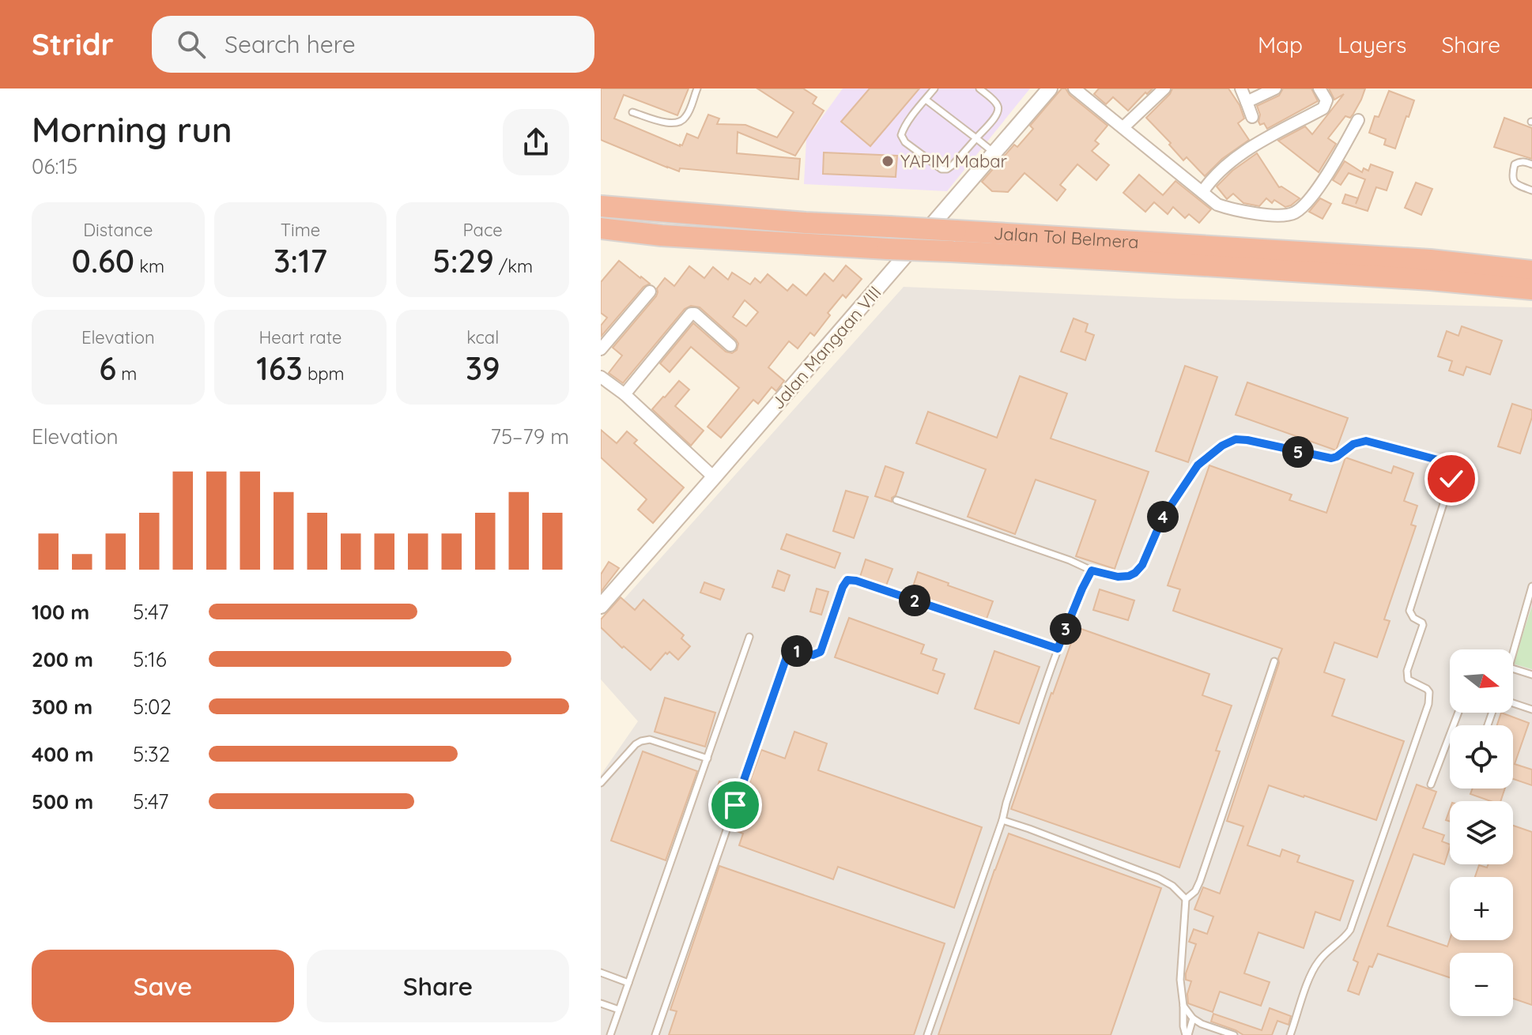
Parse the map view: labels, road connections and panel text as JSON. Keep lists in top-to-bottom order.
{
  "streets": {
    "highway": ["Jalan Tol Belmera"],
    "street": ["Jalan Mangaan VIII"]
  },
  "places": ["YAPIM Mabar"],
  "north": "right",
  "page": {
    "header": "Stridr",
    "search": "Search here",
    "nav": ["Map", "Layers", "Share"],
    "heading": ["Morning run", "06:15"],
    "stats": [
      ["Distance", "0.60 km"],
      ["Time", "3:17"],
      ["Pace", "5:29 /km"],
      ["Elevation", "6 m"],
      ["Heart rate", "163 bpm"],
      ["kcal", "39"]
    ],
    "chart": ["Elevation", "75–79 m"],
    "pins": [
      "5",
      "4",
      "2",
      "3",
      "1"
    ],
    "list": [
      {
        "name": "100 m",
        "note": "5:47"
      },
      {
        "name": "200 m",
        "note": "5:16"
      },
      {
        "name": "300 m",
        "note": "5:02"
      },
      {
        "name": "400 m",
        "note": "5:32"
      },
      {
        "name": "500 m",
        "note": "5:47"
      }
    ],
    "map_buttons": ["+", "−"],
    "buttons": ["Save", "Share"]
  }
}
